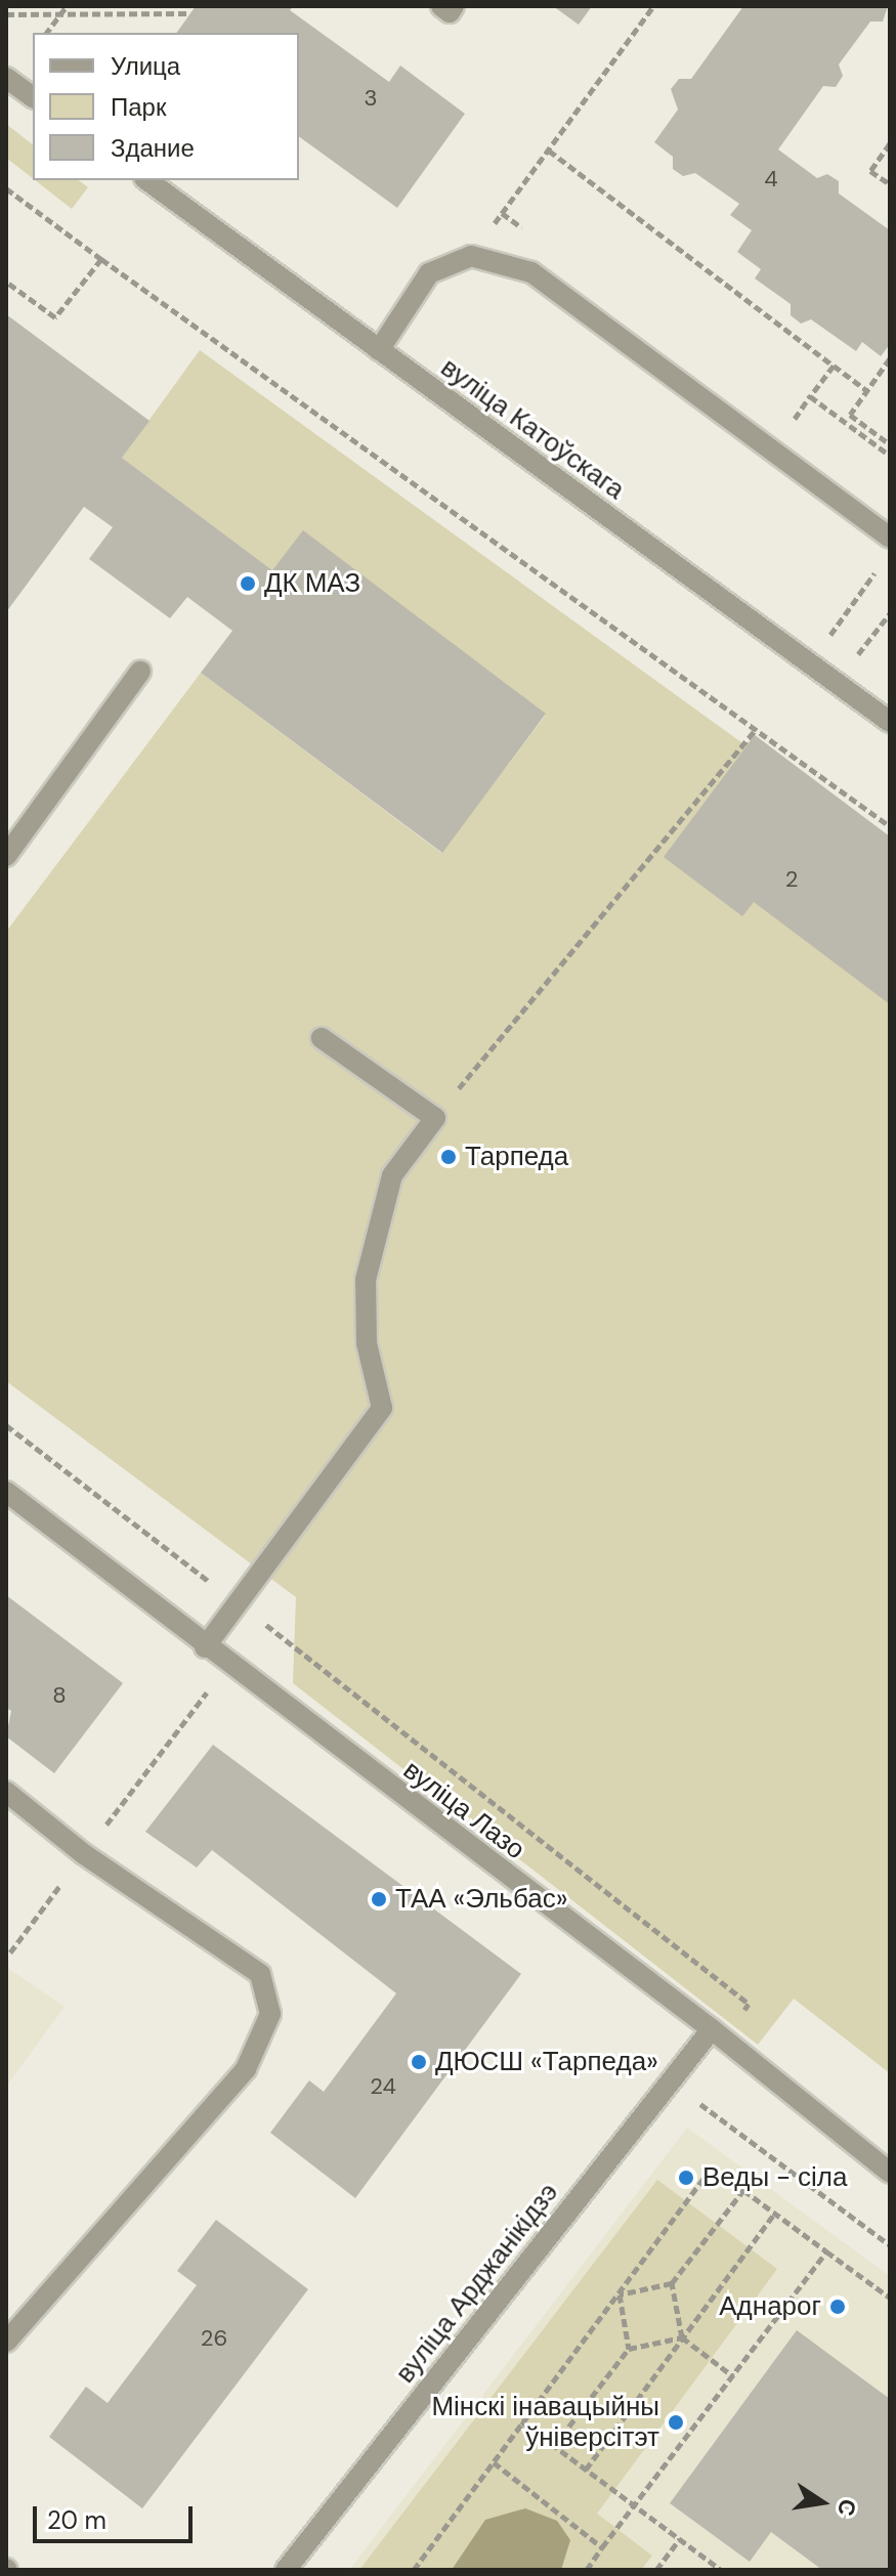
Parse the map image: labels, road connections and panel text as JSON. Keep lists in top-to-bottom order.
{
  "streets": {
    "street": ["вуліца Катоўскага", "вуліца Лазо", "вуліца Арджанікідзэ"]
  },
  "crossings": [
    ["вуліца Лазо", "вуліца Арджанікідзэ"]
  ],
  "places": [
    "ДК МАЗ",
    "Тарпеда",
    "ТАА «Эльбас»",
    "ДЮСШ «Тарпеда»",
    "Веды - сіла",
    "Аднарог",
    "Мінскі інавацыйны ўніверсітэт"
  ],
  "house_numbers": [
    "3",
    "4",
    "2",
    "8",
    "24",
    "26"
  ],
  "legend": ["Улица", "Парк", "Здание"],
  "scale_bar": "20 m",
  "north": "right"
}
